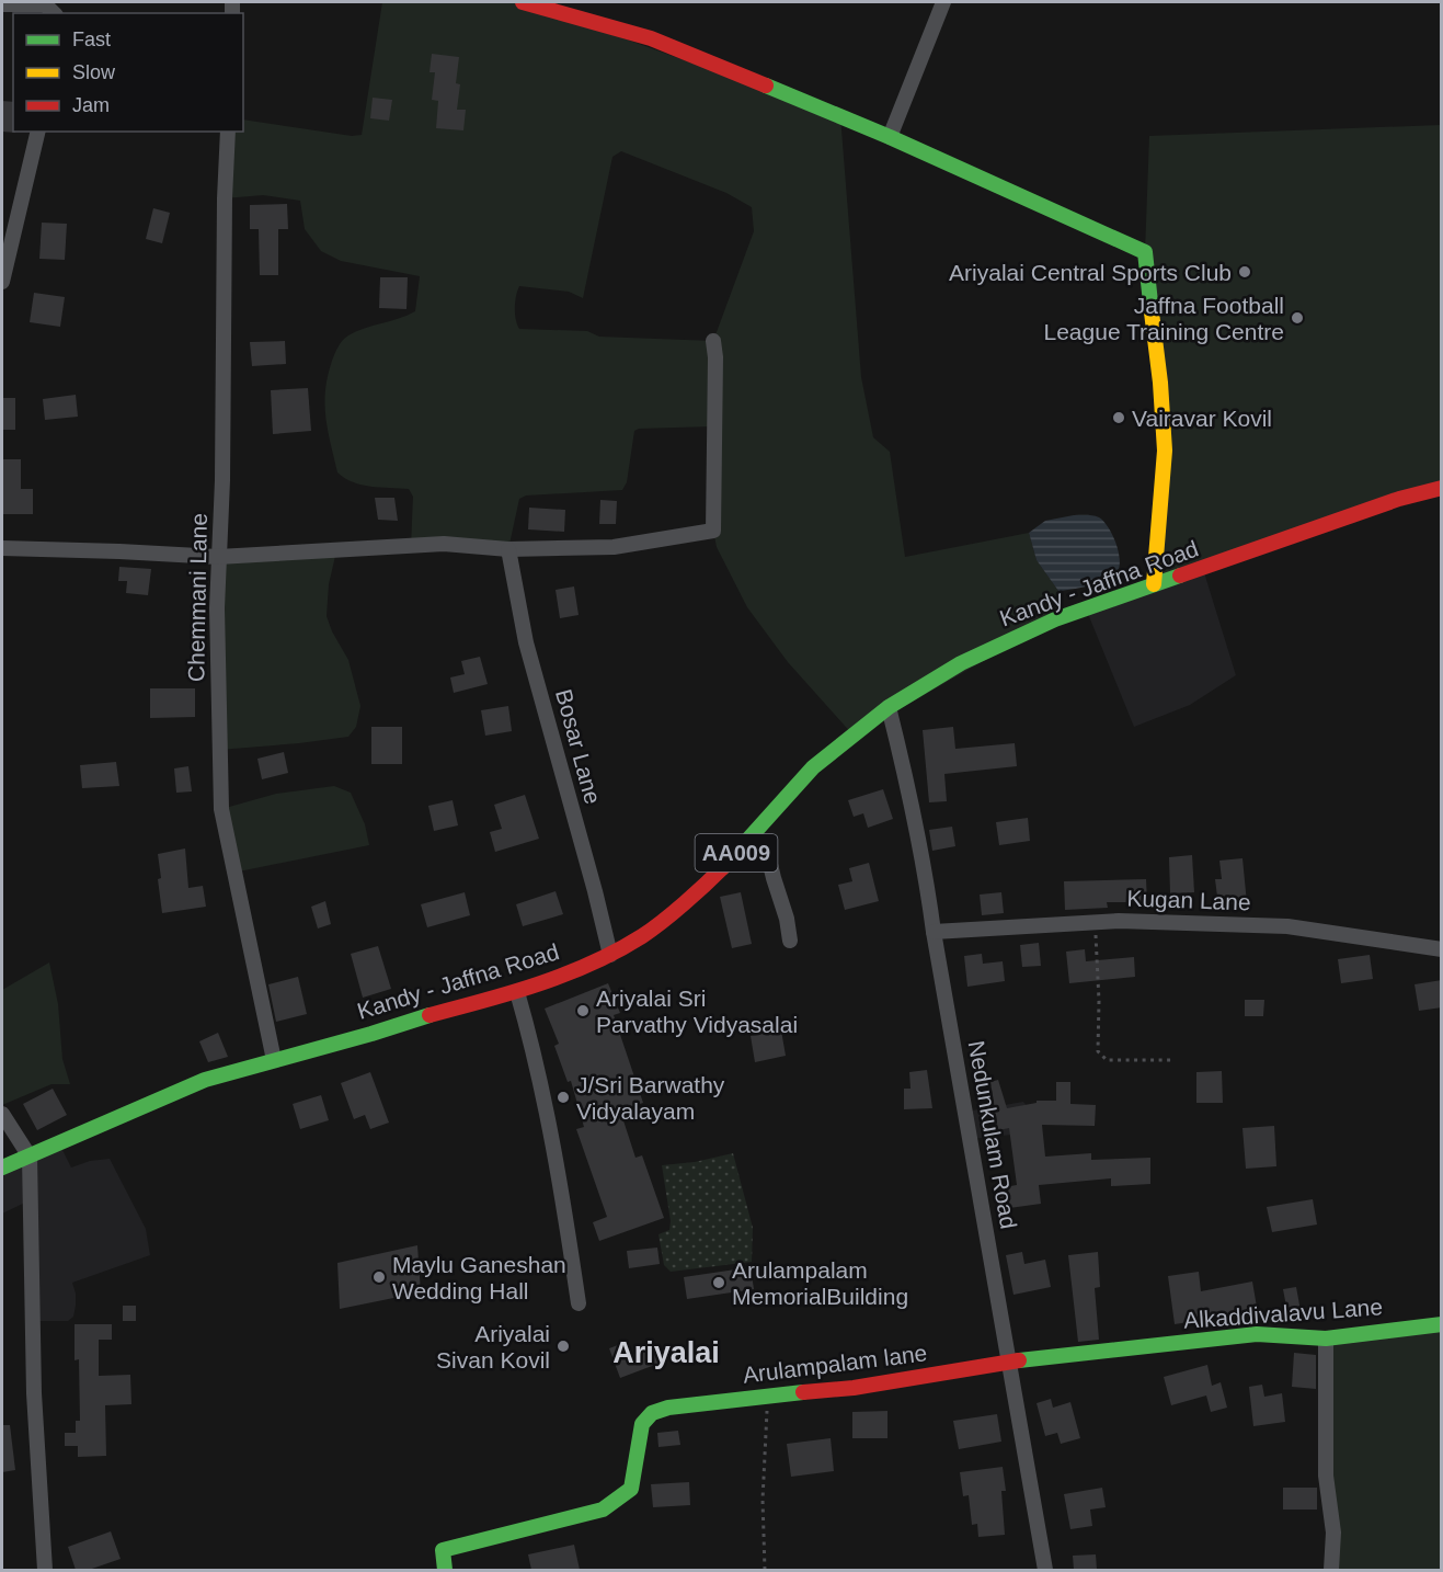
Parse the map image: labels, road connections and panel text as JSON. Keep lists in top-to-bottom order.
{
  "streets": {
    "main road": [
      "Kandy - Jaffna Road",
      "AA009",
      "Alkaddivalavu Lane",
      "Arulampalam lane"
    ],
    "street": [
      "Chemmani Lane",
      "Bosar Lane",
      "Kugan Lane",
      "Nedunkulam Road"
    ]
  },
  "crossings": [
    ["Kandy - Jaffna Road", "Chemmani Lane"],
    ["Kandy - Jaffna Road", "Bosar Lane"],
    ["Kandy - Jaffna Road", "Nedunkulam Road"],
    ["Kugan Lane", "Nedunkulam Road"],
    ["Nedunkulam Road", "Alkaddivalavu Lane"],
    ["Nedunkulam Road", "Arulampalam lane"],
    ["Alkaddivalavu Lane", "Arulampalam lane"]
  ],
  "districts": ["Ariyalai"],
  "places": [
    "Ariyalai Central Sports Club",
    "Jaffna Football League Training Centre",
    "Vairavar Kovil",
    "Ariyalai Sri Parvathy Vidyasalai",
    "J/Sri Barwathy Vidyalayam",
    "Maylu Ganeshan Wedding Hall",
    "Arulampalam MemorialBuilding",
    "Ariyalai Sivan Kovil"
  ],
  "legend": ["Fast", "Slow", "Jam"]
}
